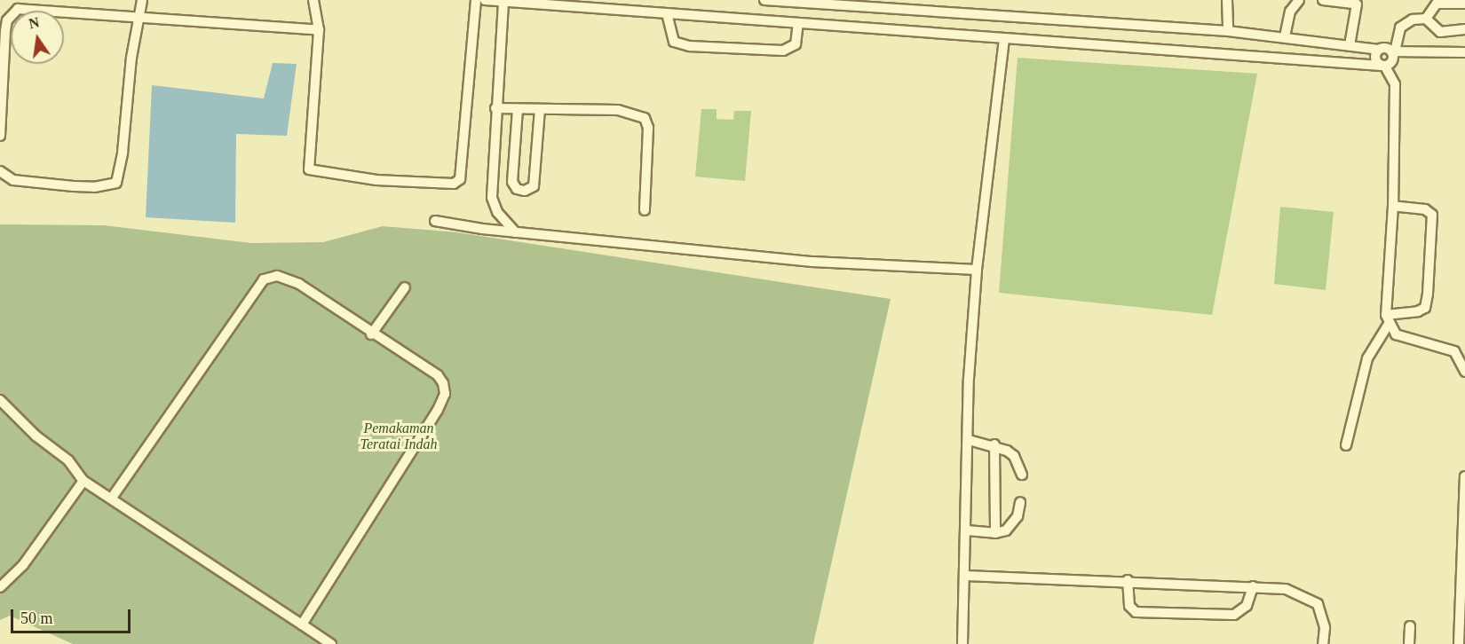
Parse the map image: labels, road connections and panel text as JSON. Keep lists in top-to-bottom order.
{
  "parks": ["Pemakaman Teratai Indah"],
  "scale_bar": "50 m",
  "north": "top"
}
